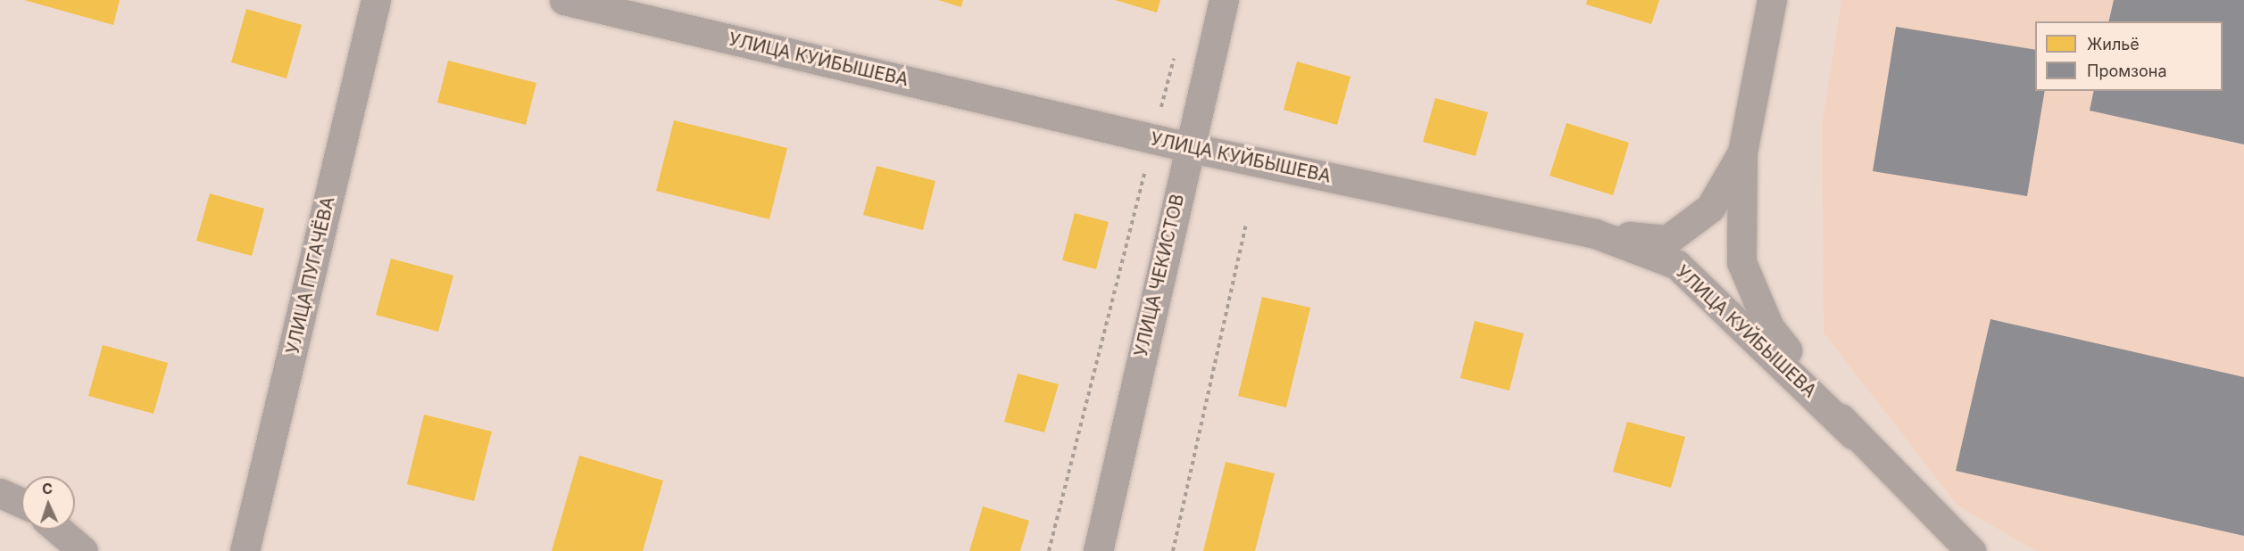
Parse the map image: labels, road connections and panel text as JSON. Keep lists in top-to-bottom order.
{
  "streets": {
    "street": ["УЛИЦА КУЙБЫШЕВА", "УЛИЦА ПУГАЧЁВА", "УЛИЦА ЧЕКИСТОВ"]
  },
  "crossings": [
    ["УЛИЦА КУЙБЫШЕВА", "УЛИЦА ЧЕКИСТОВ"]
  ],
  "legend": ["Жильё", "Промзона"],
  "north": "top"
}
